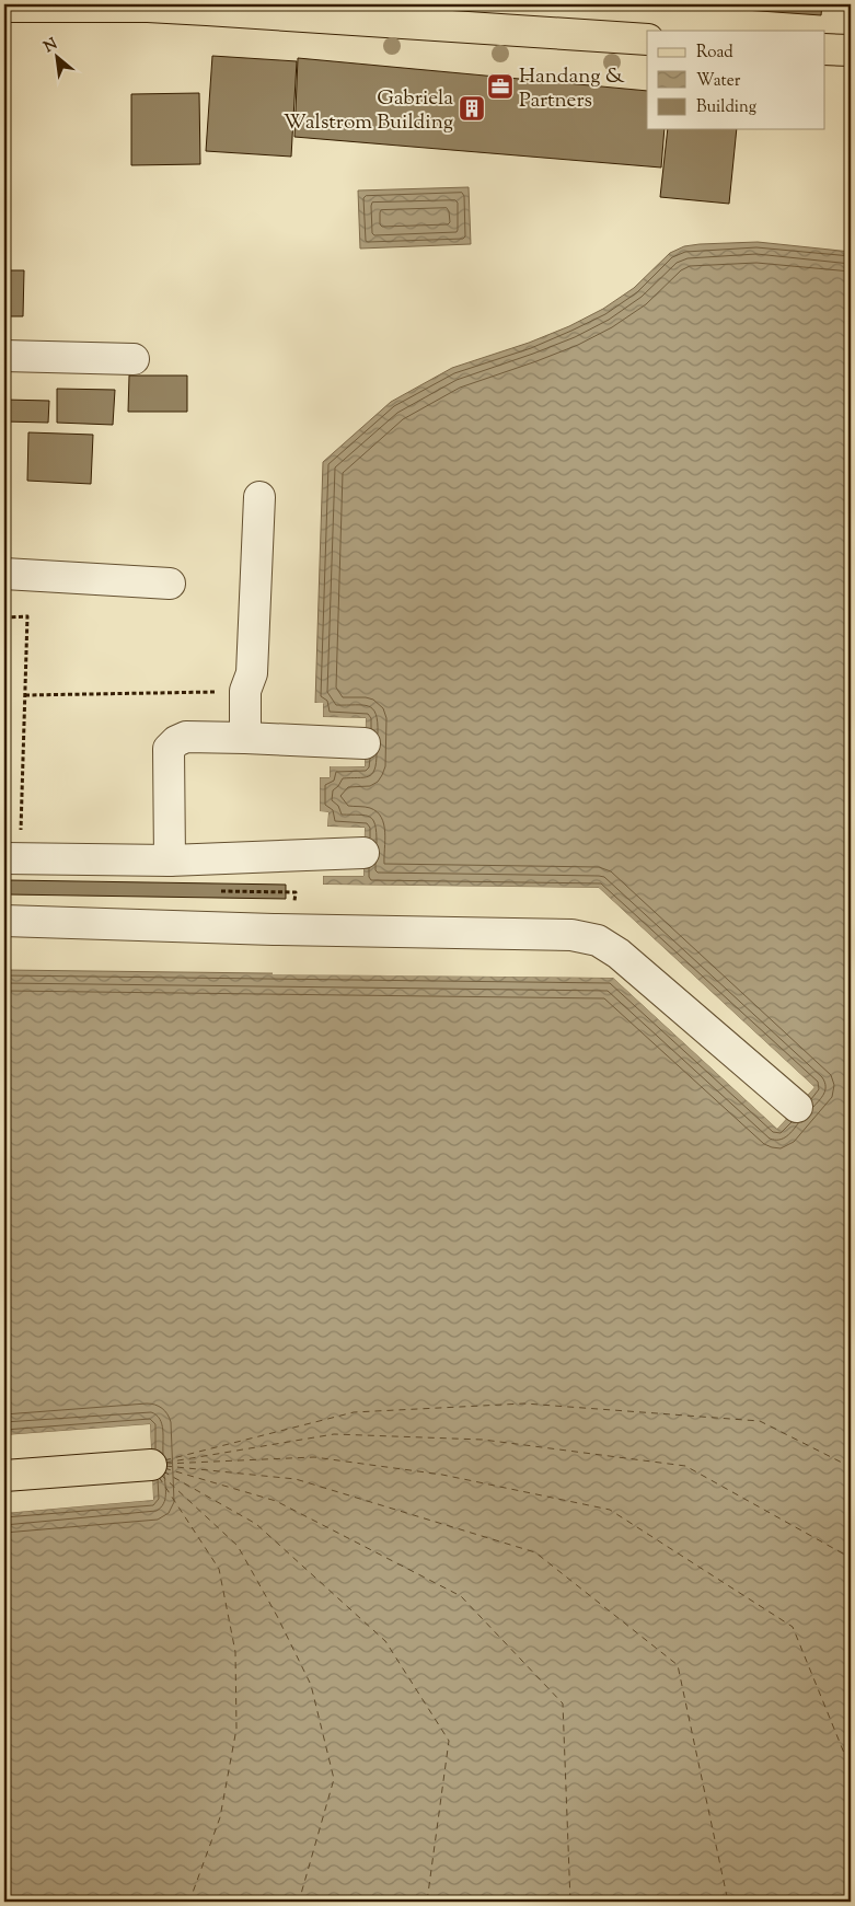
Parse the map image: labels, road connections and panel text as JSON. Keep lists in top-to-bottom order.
{
  "places": {
    "office": ["Handang & Partners"],
    "building": ["Gabriela Walstrom Building"]
  },
  "legend": ["Road", "Water", "Building"],
  "north": "top left"
}
